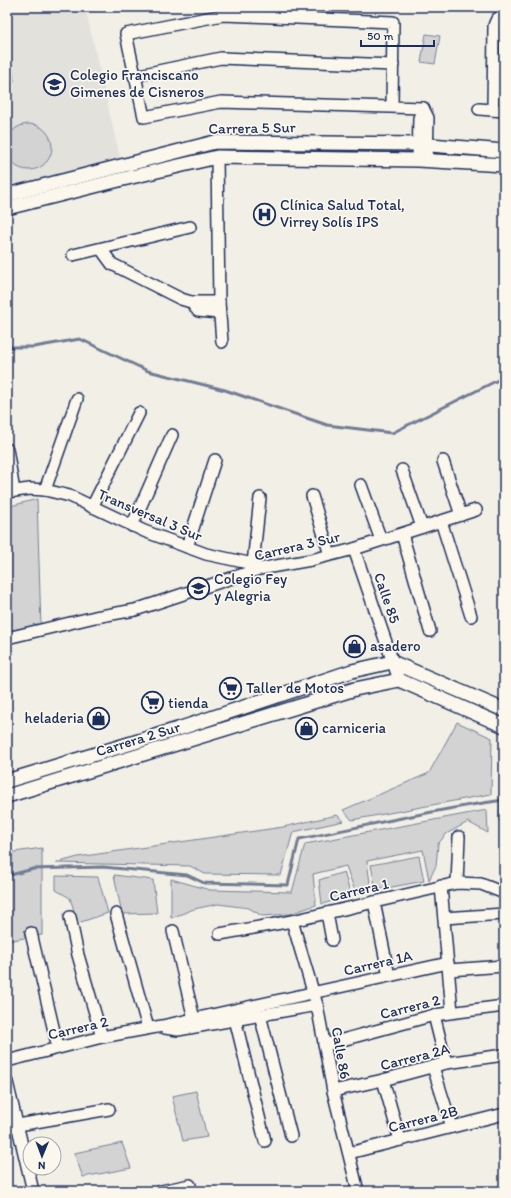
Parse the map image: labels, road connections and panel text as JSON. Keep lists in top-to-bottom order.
{
  "streets": {
    "street": [
      "Carrera 5 Sur",
      "Transversal 3 Sur",
      "Carrera 3 Sur",
      "Calle 85",
      "Carrera 2 Sur",
      "Carrera 1",
      "Carrera 1A",
      "Carrera 2",
      "Calle 86",
      "Carrera 2A",
      "Carrera 2B"
    ]
  },
  "crossings": [
    ["Transversal 3 Sur", "Carrera 3 Sur"],
    ["Carrera 3 Sur", "Calle 85"],
    ["Calle 85", "Carrera 2 Sur"],
    ["Carrera 1", "Calle 86"],
    ["Carrera 1A", "Carrera 2"],
    ["Carrera 1A", "Calle 86"],
    ["Carrera 2", "Calle 86"],
    ["Calle 86", "Carrera 2A"],
    ["Calle 86", "Carrera 2B"]
  ],
  "places": {
    "school or university": ["Colegio Franciscano Gimenes de Cisneros", "Colegio Fey y Alegria"],
    "hospital": ["Clínica Salud Total, Virrey Solís IPS"],
    "shop": ["asadero", "heladeria", "carniceria"],
    "supermarket": ["Taller de Motos", "tienda"]
  },
  "scale_bar": "50 m",
  "north": "bottom"
}
